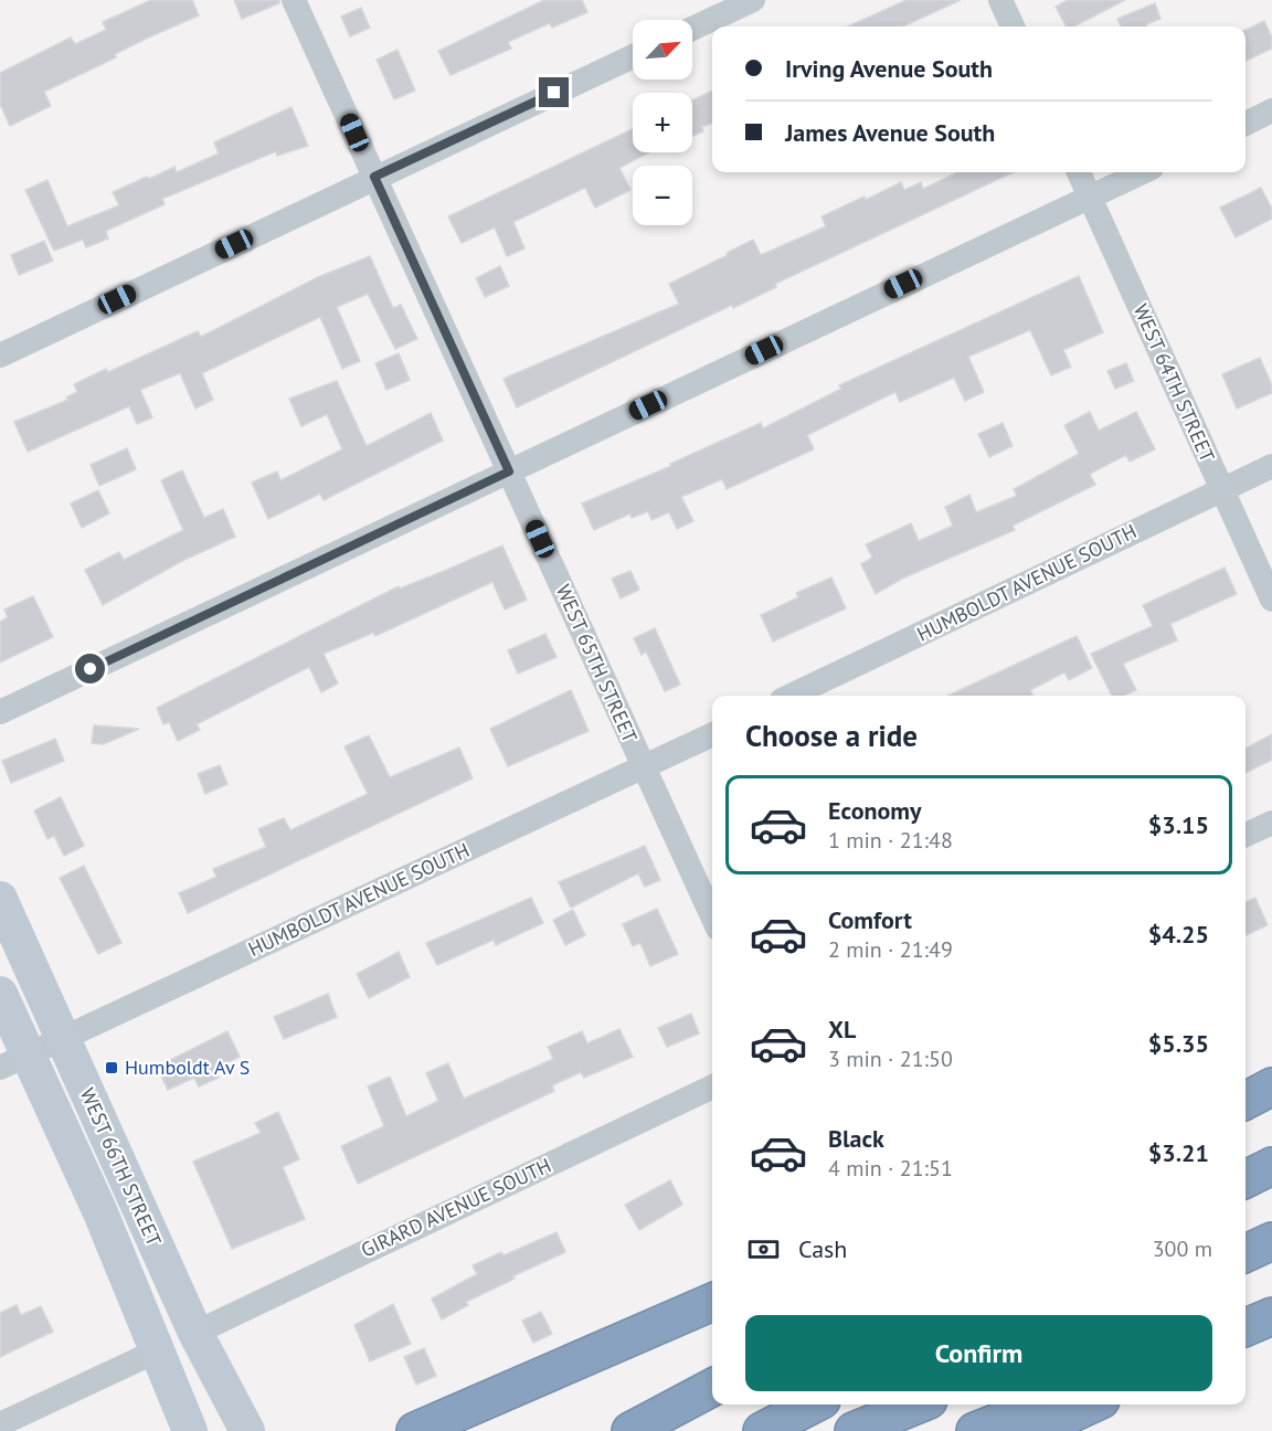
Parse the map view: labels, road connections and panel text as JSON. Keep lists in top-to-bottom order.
{
  "streets": {
    "main road": ["WEST 66TH STREET"],
    "street": [
      "WEST 64TH STREET",
      "HUMBOLDT AVENUE SOUTH",
      "WEST 65TH STREET",
      "GIRARD AVENUE SOUTH"
    ]
  },
  "crossings": [
    ["WEST 64TH STREET", "HUMBOLDT AVENUE SOUTH"],
    ["HUMBOLDT AVENUE SOUTH", "WEST 65TH STREET"],
    ["HUMBOLDT AVENUE SOUTH", "WEST 66TH STREET"],
    ["WEST 66TH STREET", "GIRARD AVENUE SOUTH"]
  ],
  "places": {
    "transit": ["Humboldt Av S"]
  },
  "north": "top right",
  "page": {
    "map_buttons": ["+", "−"],
    "banner": ["Irving Avenue South", "James Avenue South"],
    "heading": "Choose a ride",
    "list": [
      {
        "name": "Economy",
        "note": "1 min · 21:48",
        "value": "$3.15"
      },
      {
        "name": "Comfort",
        "note": "2 min · 21:49",
        "value": "$4.25"
      },
      {
        "name": "XL",
        "note": "3 min · 21:50",
        "value": "$5.35"
      },
      {
        "name": "Black",
        "note": "4 min · 21:51",
        "value": "$3.21"
      }
    ],
    "pay": ["Cash", "300 m"],
    "buttons": "Confirm"
  }
}
